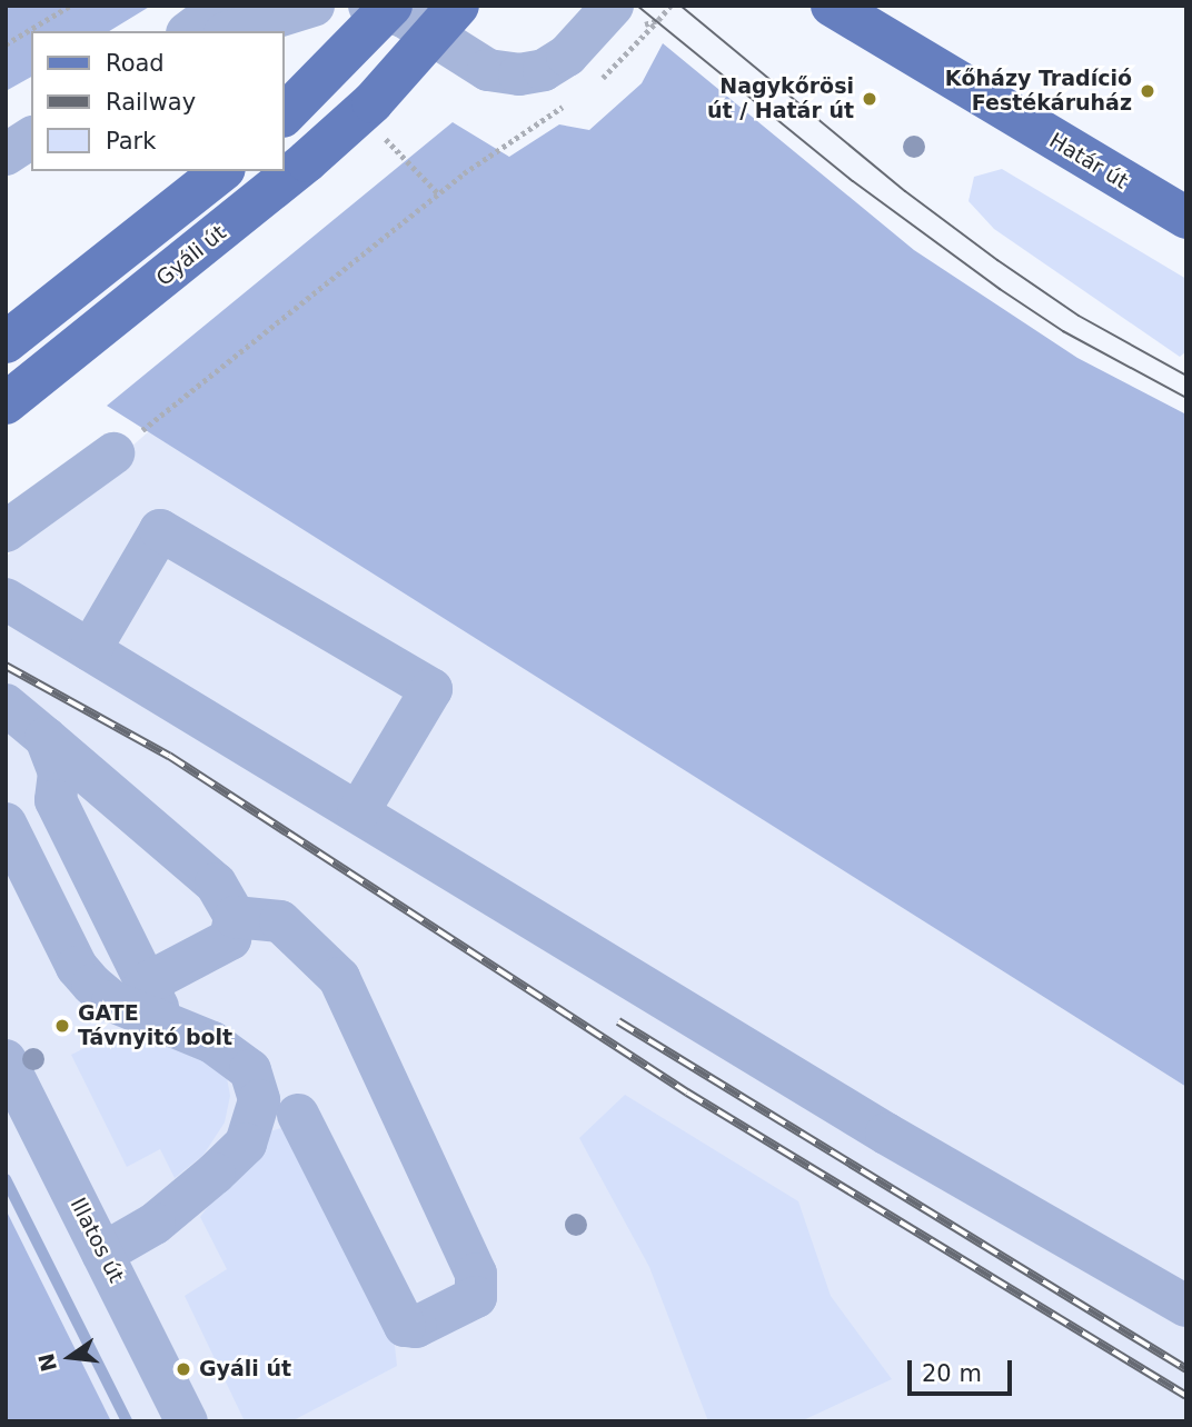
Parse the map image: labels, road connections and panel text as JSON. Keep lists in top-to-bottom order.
{
  "streets": {
    "main road": ["Határ út", "Gyáli út"],
    "street": ["Illatos út"]
  },
  "places": [
    "Kőházy Tradíció Festékáruház",
    "Nagykőrösi út / Határ út",
    "GATE Távnyitó bolt",
    "Gyáli út"
  ],
  "legend": ["Road", "Railway", "Park"],
  "scale_bar": "20 m",
  "north": "left"
}
